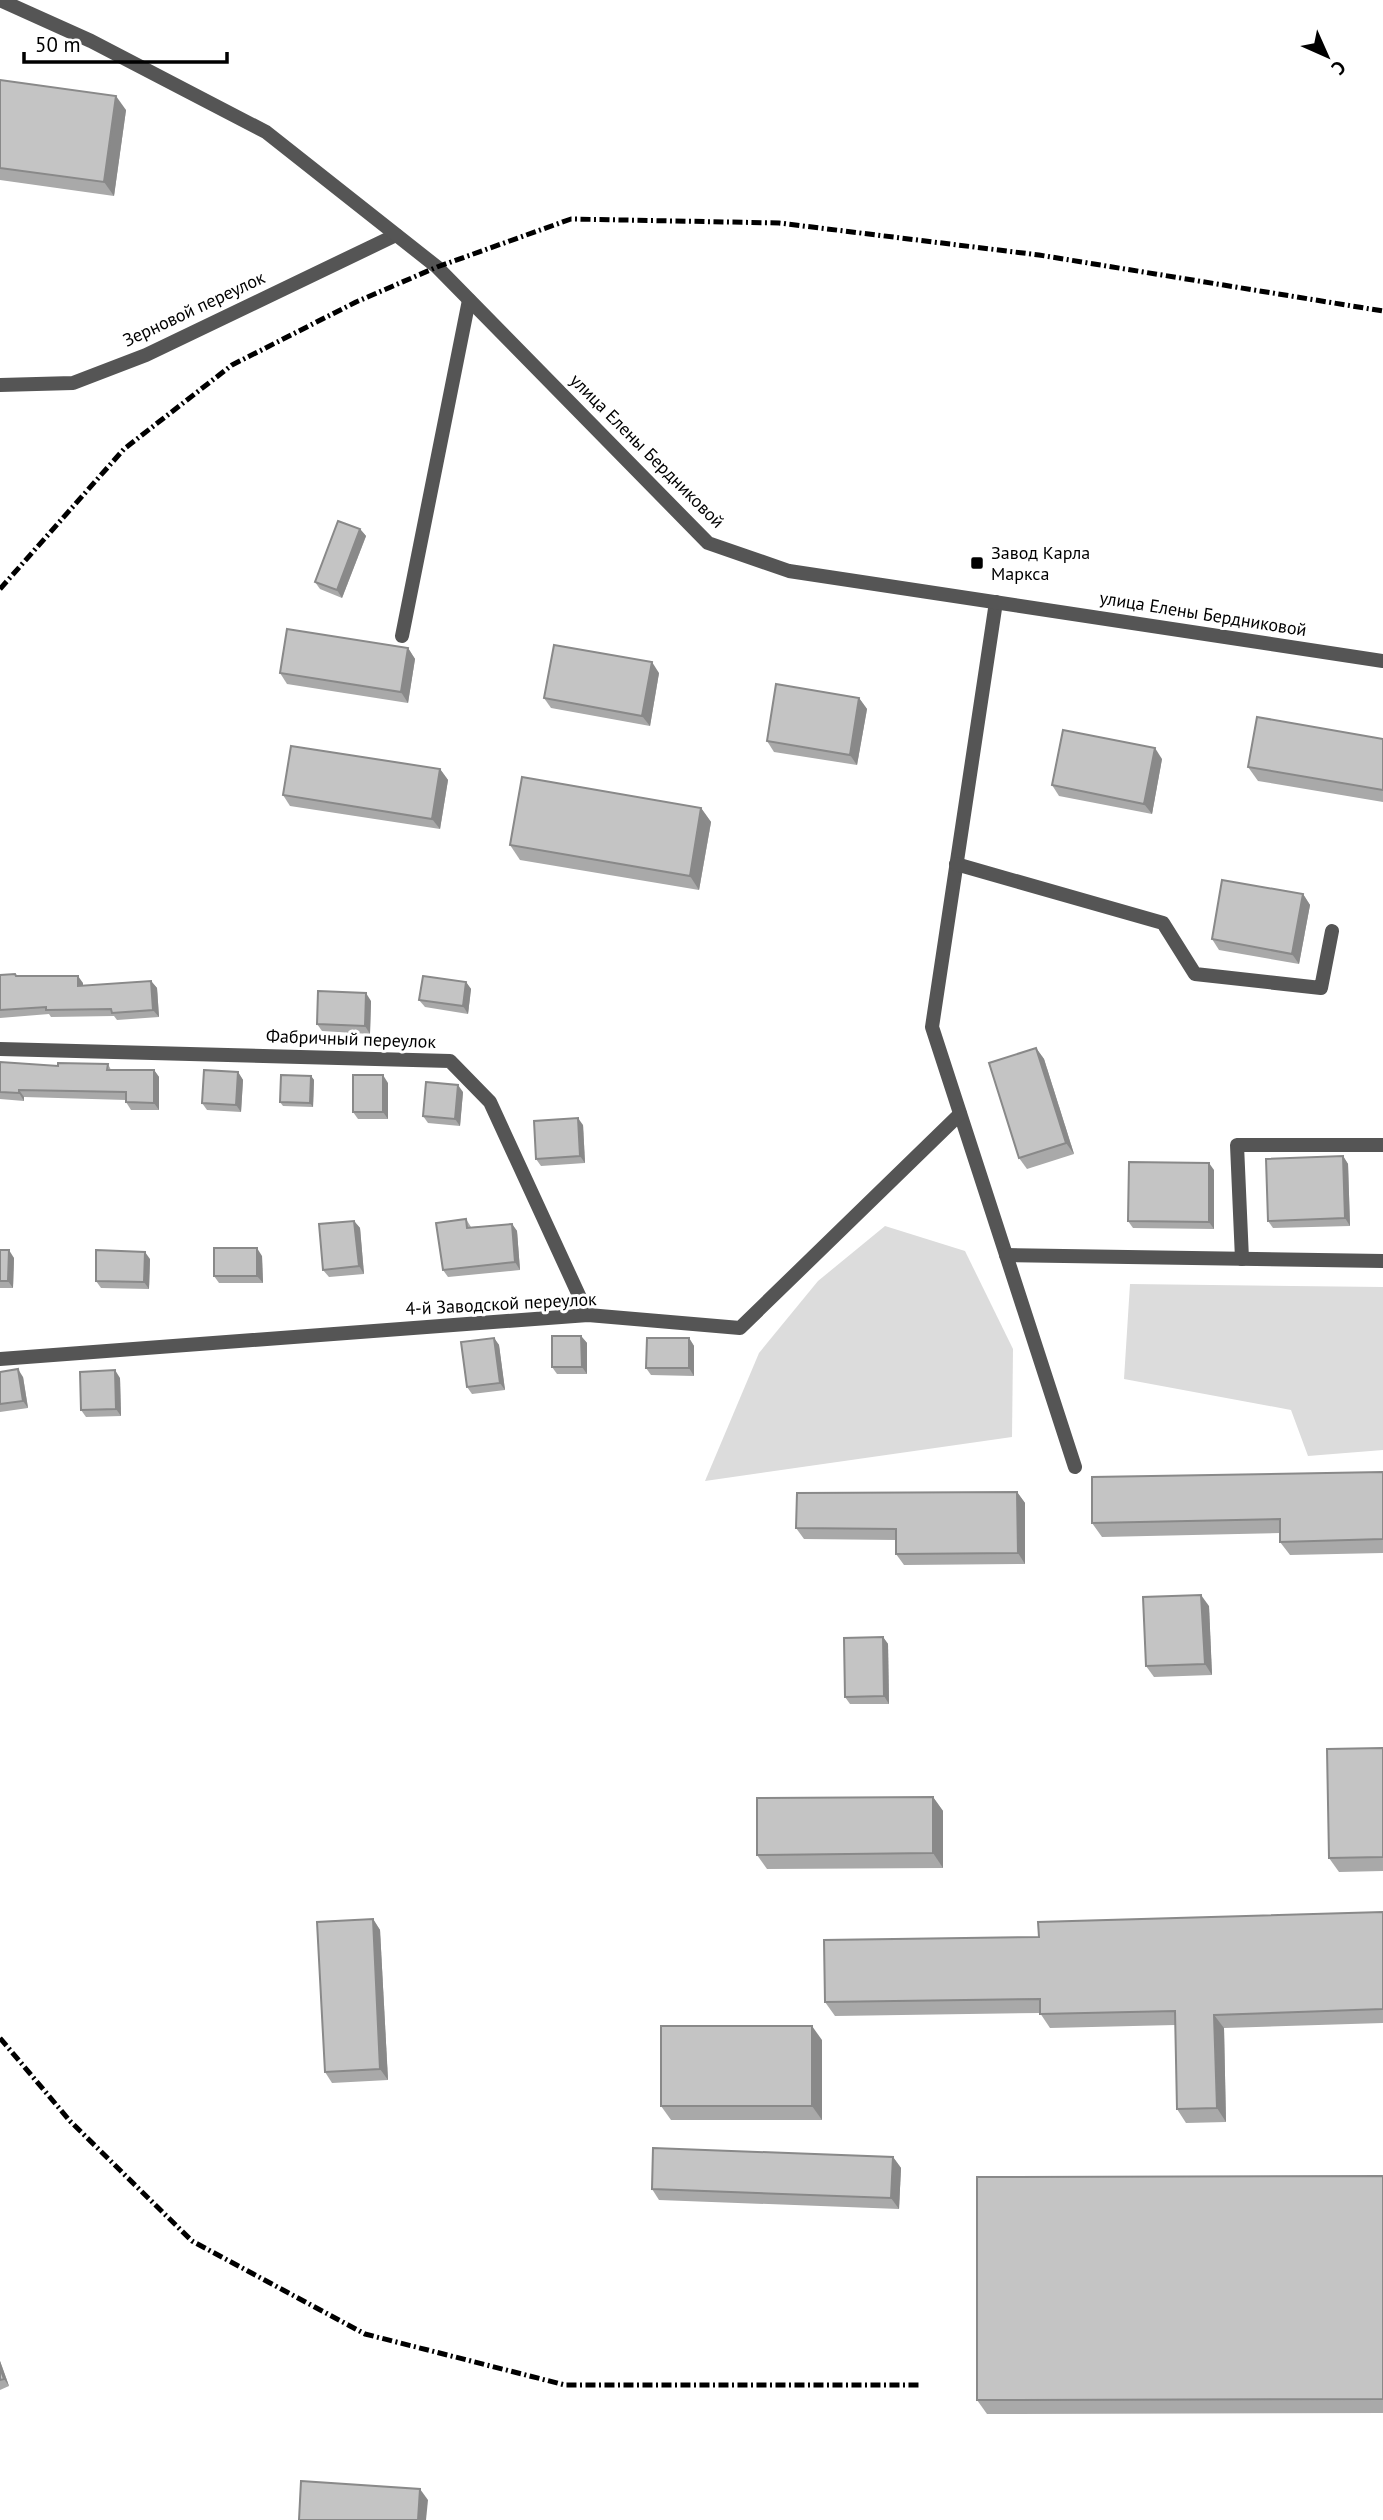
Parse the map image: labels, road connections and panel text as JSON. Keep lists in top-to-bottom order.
{
  "streets": {
    "street": [
      "Зерновой переулок",
      "улица Елены Бердниковой",
      "Фабричный переулок",
      "4-й Заводской переулок"
    ]
  },
  "crossings": [
    ["Зерновой переулок", "улица Елены Бердниковой"],
    ["Фабричный переулок", "4-й Заводской переулок"]
  ],
  "places": {
    "transit": ["Завод Карла Маркса"]
  },
  "scale_bar": "50 m",
  "north": "bottom right"
}
